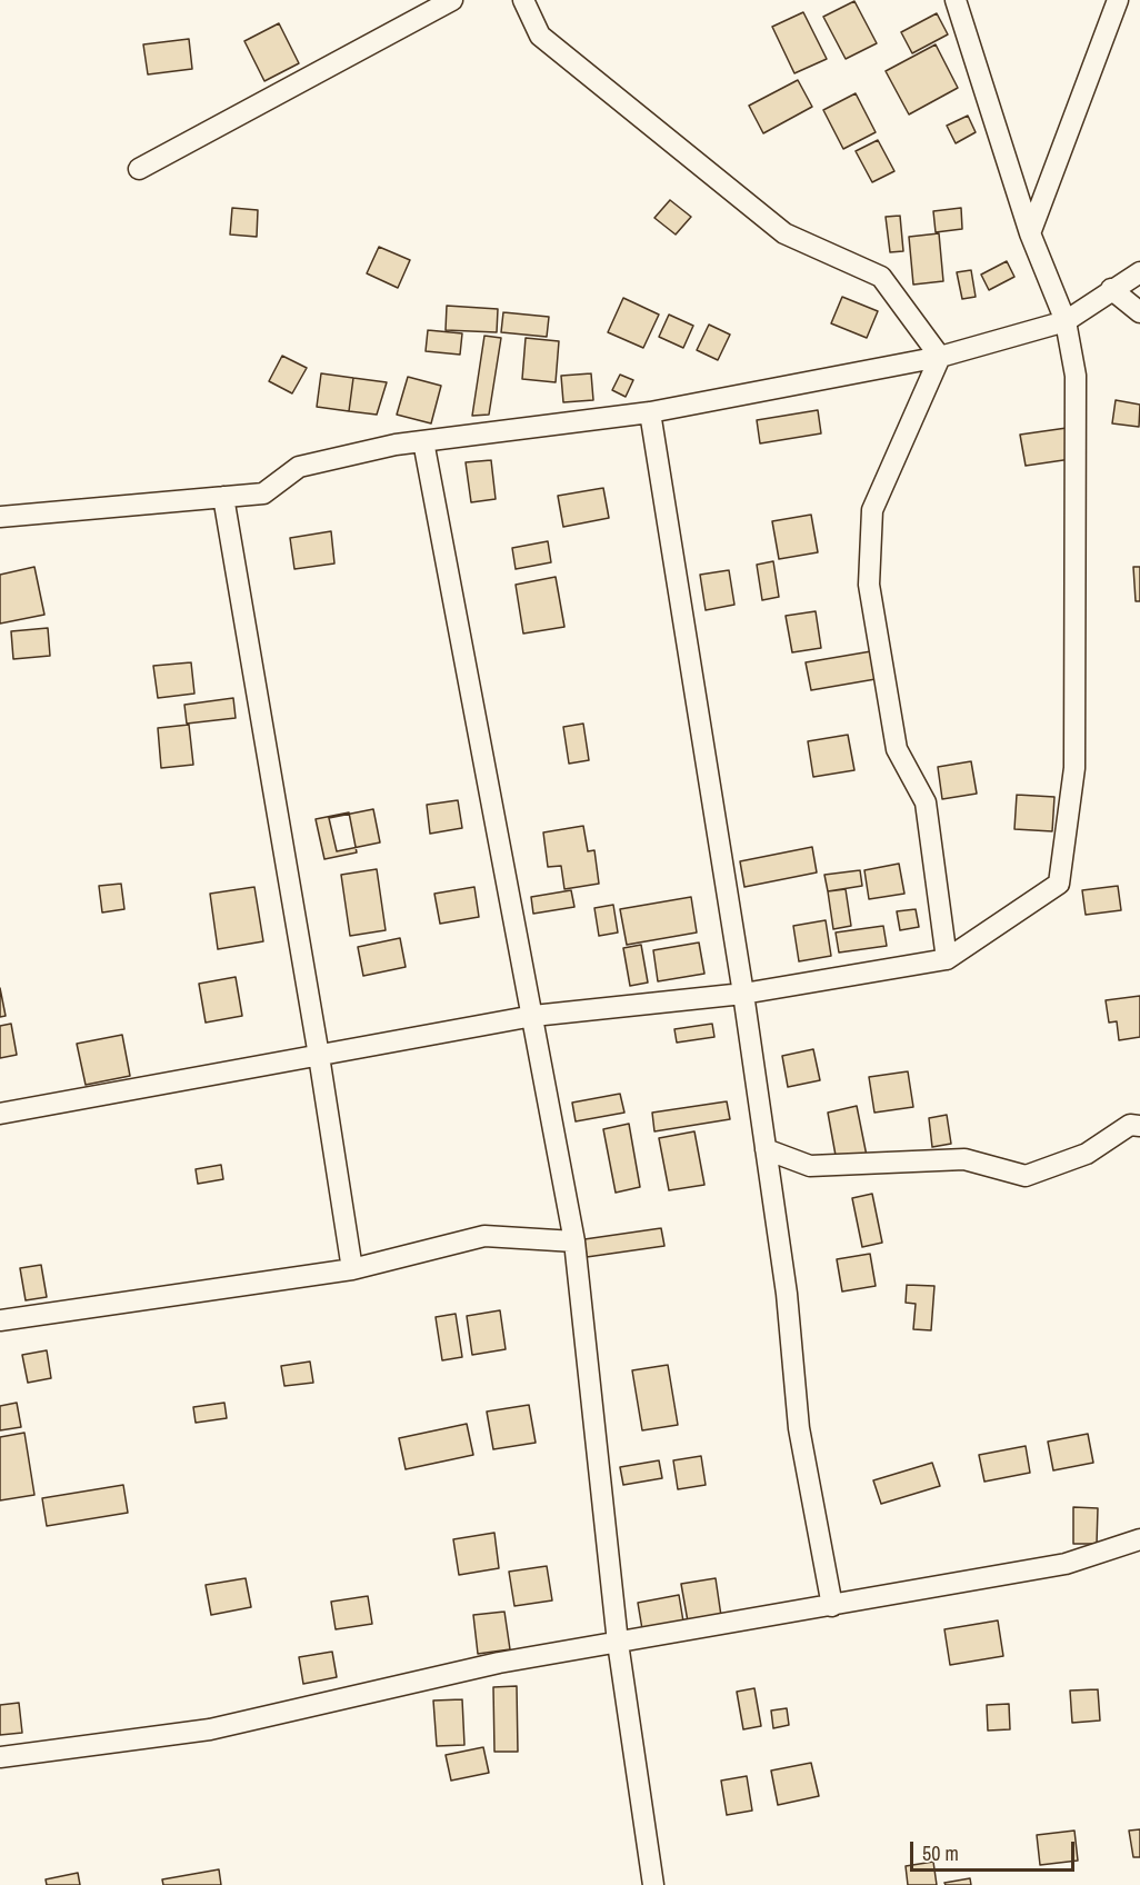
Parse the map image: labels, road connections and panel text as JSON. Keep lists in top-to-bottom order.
{
  "scale_bar": "50 m"
}
